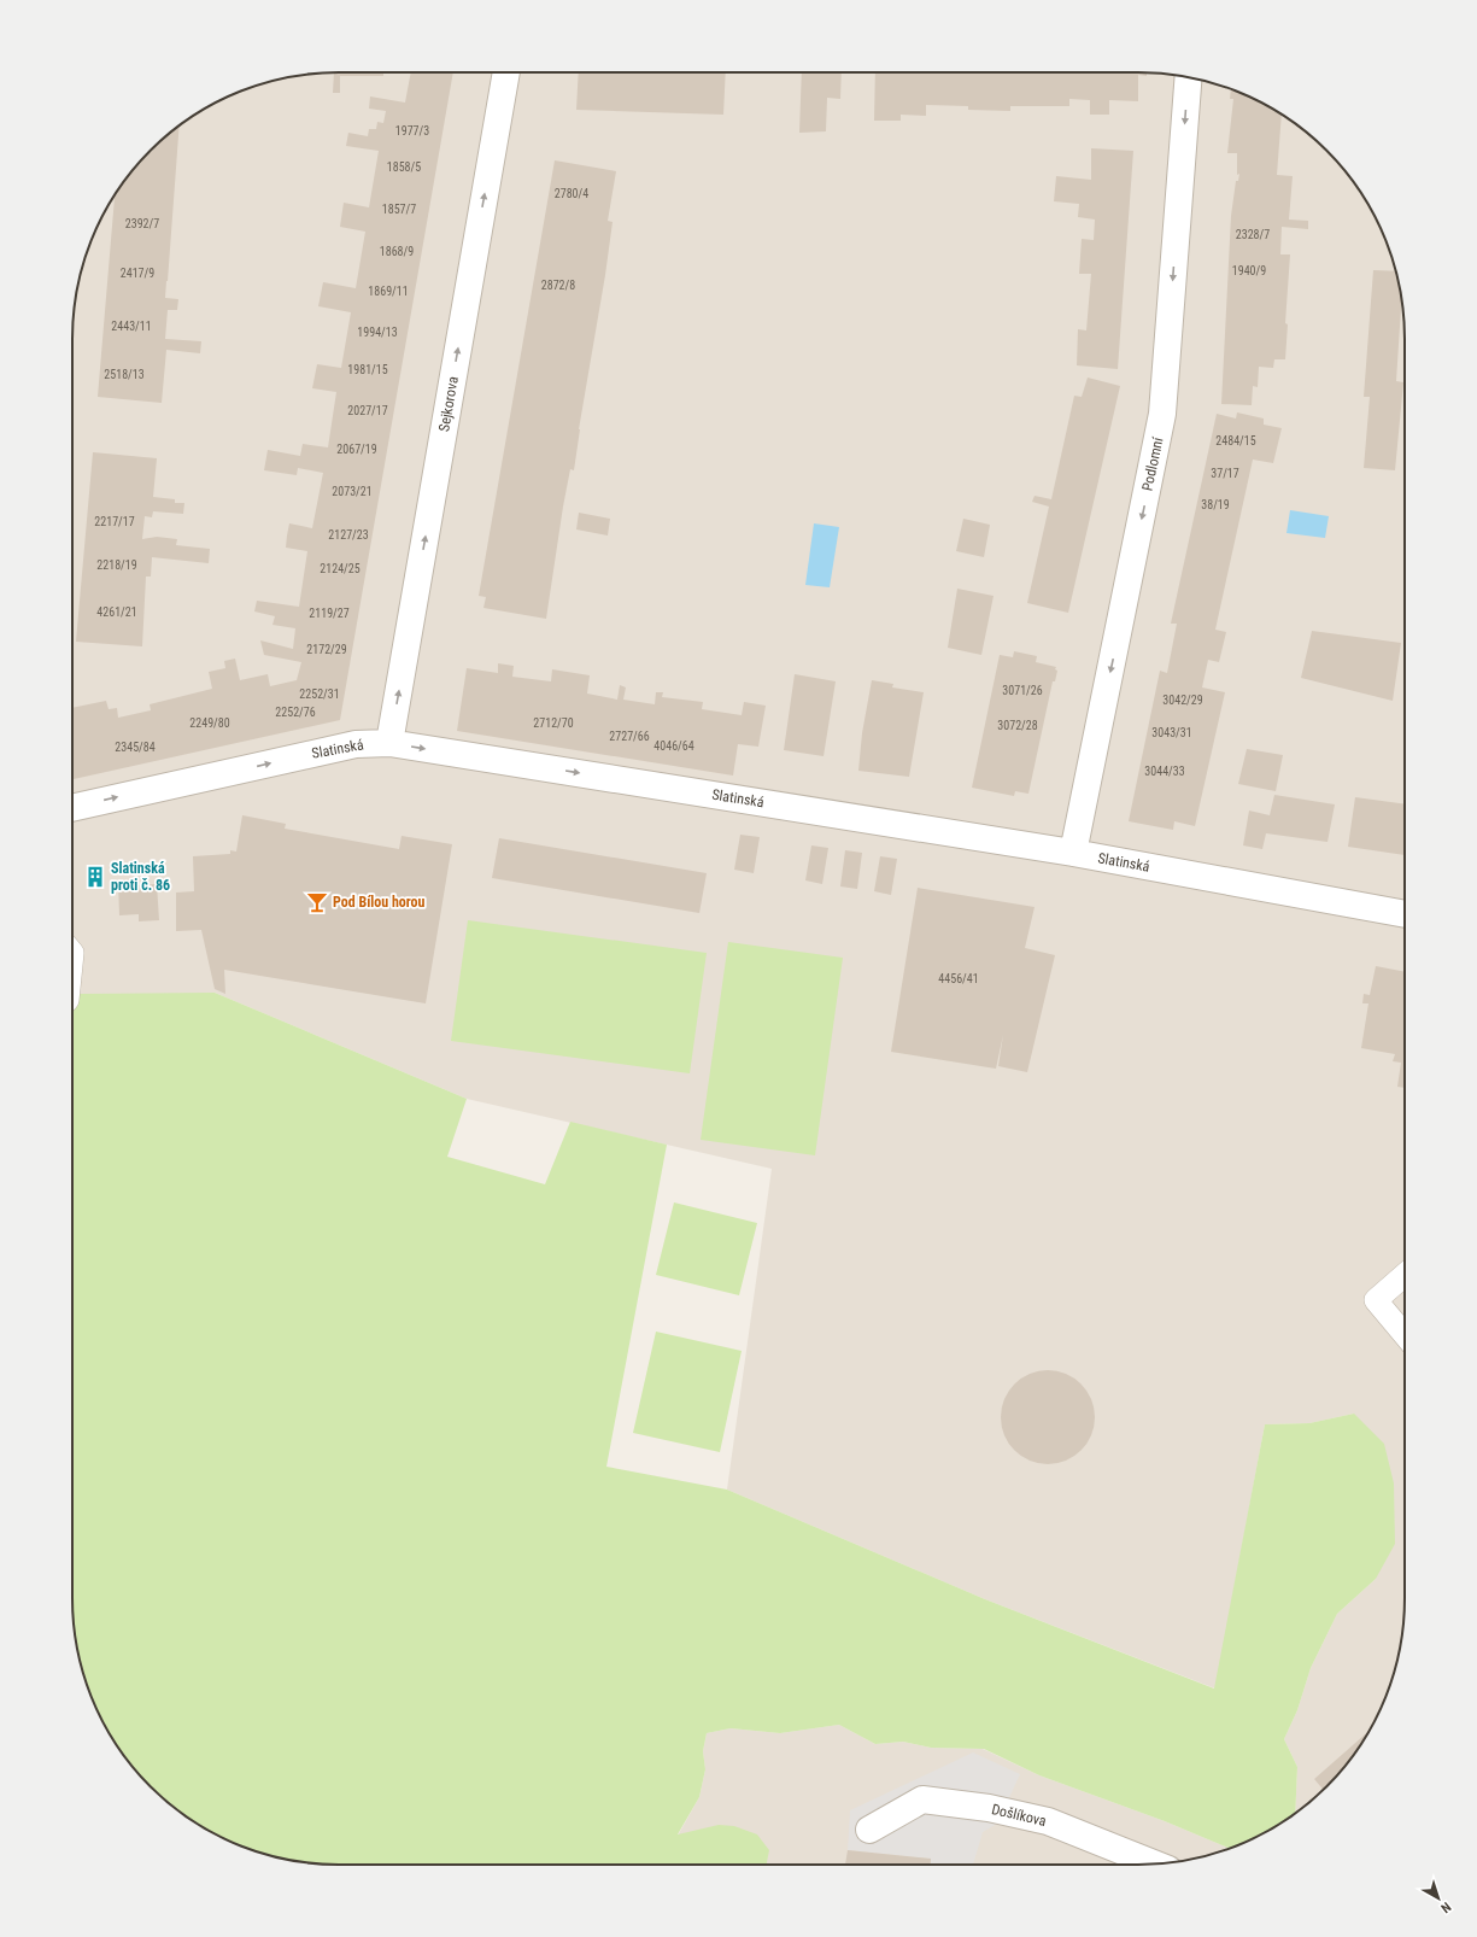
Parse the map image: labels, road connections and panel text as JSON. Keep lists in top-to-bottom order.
{
  "streets": {
    "street": [
      "Sejkorova",
      "Podlomní",
      "Slatinská",
      "Došlíkova"
    ]
  },
  "crossings": [
    ["Sejkorova", "Slatinská"],
    ["Podlomní", "Slatinská"]
  ],
  "one_way": ["Sejkorova", "Podlomní", "Slatinská"],
  "places": {
    "building": ["Slatinská proti č. 86"],
    "bar": ["Pod Bílou horou"]
  },
  "house_numbers": [
    "1977/3",
    "1858/5",
    "2780/4",
    "1857/7",
    "2392/7",
    "2328/7",
    "1868/9",
    "1940/9",
    "2417/9",
    "2872/8",
    "1869/11",
    "2443/11",
    "1994/13",
    "1981/15",
    "2518/13",
    "2027/17",
    "2484/15",
    "2067/19",
    "37/17",
    "2073/21",
    "38/19",
    "2217/17",
    "2127/23",
    "2218/19",
    "2124/25",
    "4261/21",
    "2119/27",
    "2172/29",
    "3071/26",
    "2252/31",
    "3042/29",
    "2252/76",
    "2249/80",
    "2712/70",
    "3072/28",
    "3043/31",
    "2727/66",
    "4046/64",
    "2345/84",
    "3044/33",
    "4456/41"
  ],
  "north": "bottom right"
}
